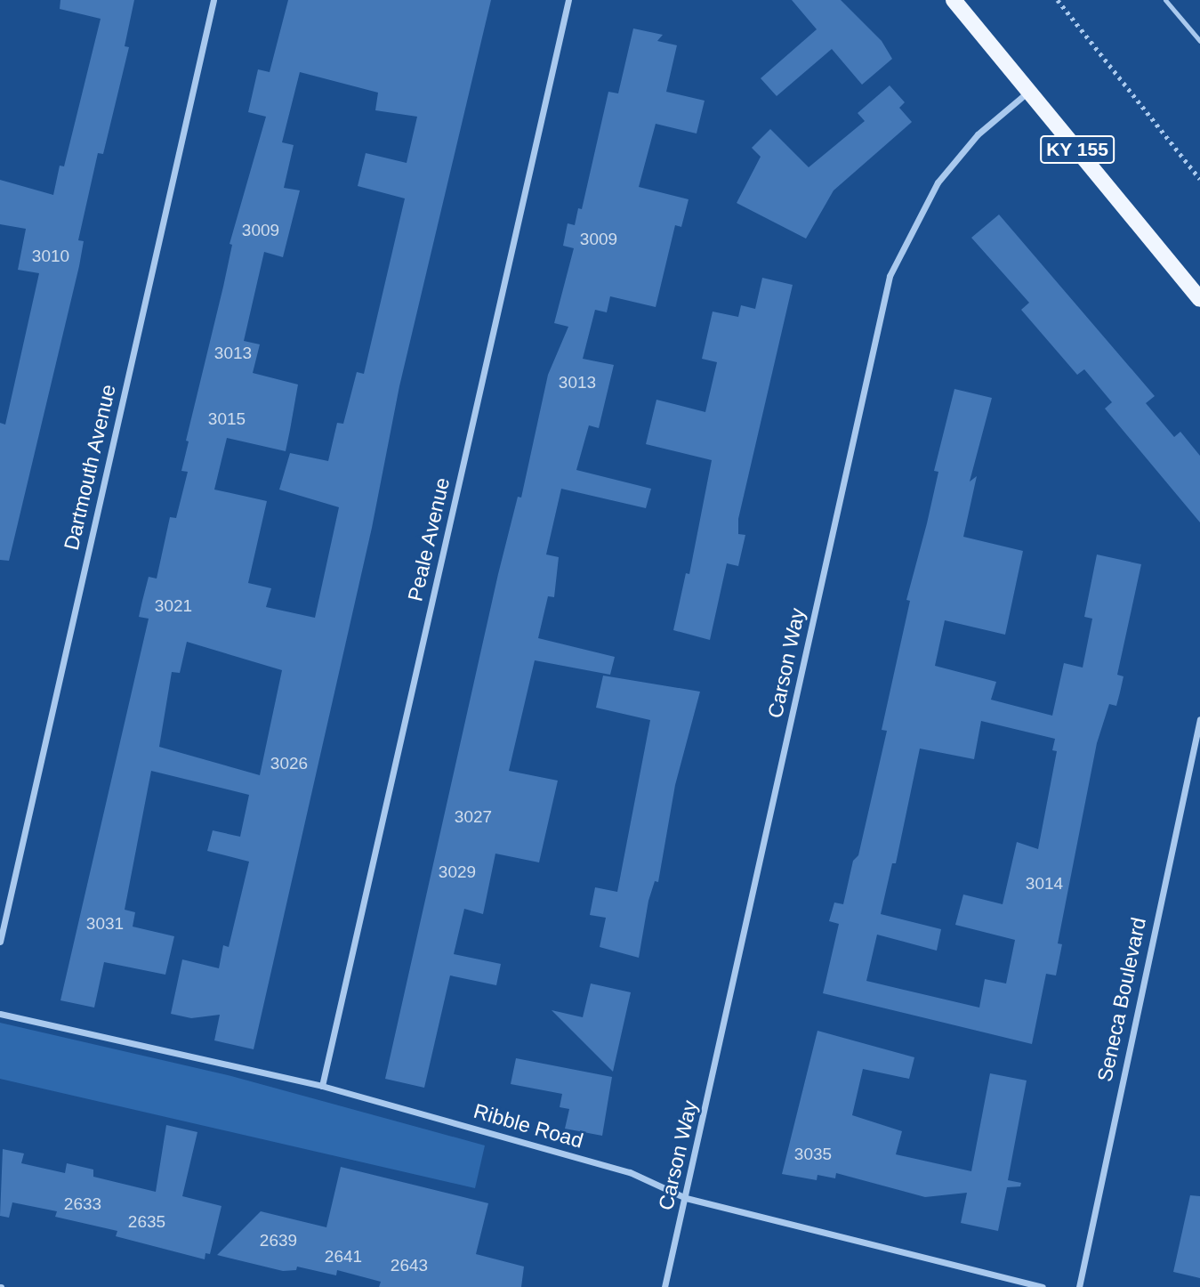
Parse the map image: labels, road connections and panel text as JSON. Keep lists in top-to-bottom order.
{
  "streets": {
    "main road": ["KY 155"],
    "street": [
      "Dartmouth Avenue",
      "Peale Avenue",
      "Carson Way",
      "Seneca Boulevard",
      "Ribble Road"
    ]
  },
  "crossings": [
    ["KY 155", "Carson Way"],
    ["Peale Avenue", "Ribble Road"],
    ["Carson Way", "Ribble Road"]
  ],
  "house_numbers": [
    "3009",
    "3009",
    "3010",
    "3013",
    "3013",
    "3015",
    "3021",
    "3026",
    "3027",
    "3029",
    "3014",
    "3031",
    "3035",
    "2633",
    "2635",
    "2639",
    "2641",
    "2643"
  ]
}
